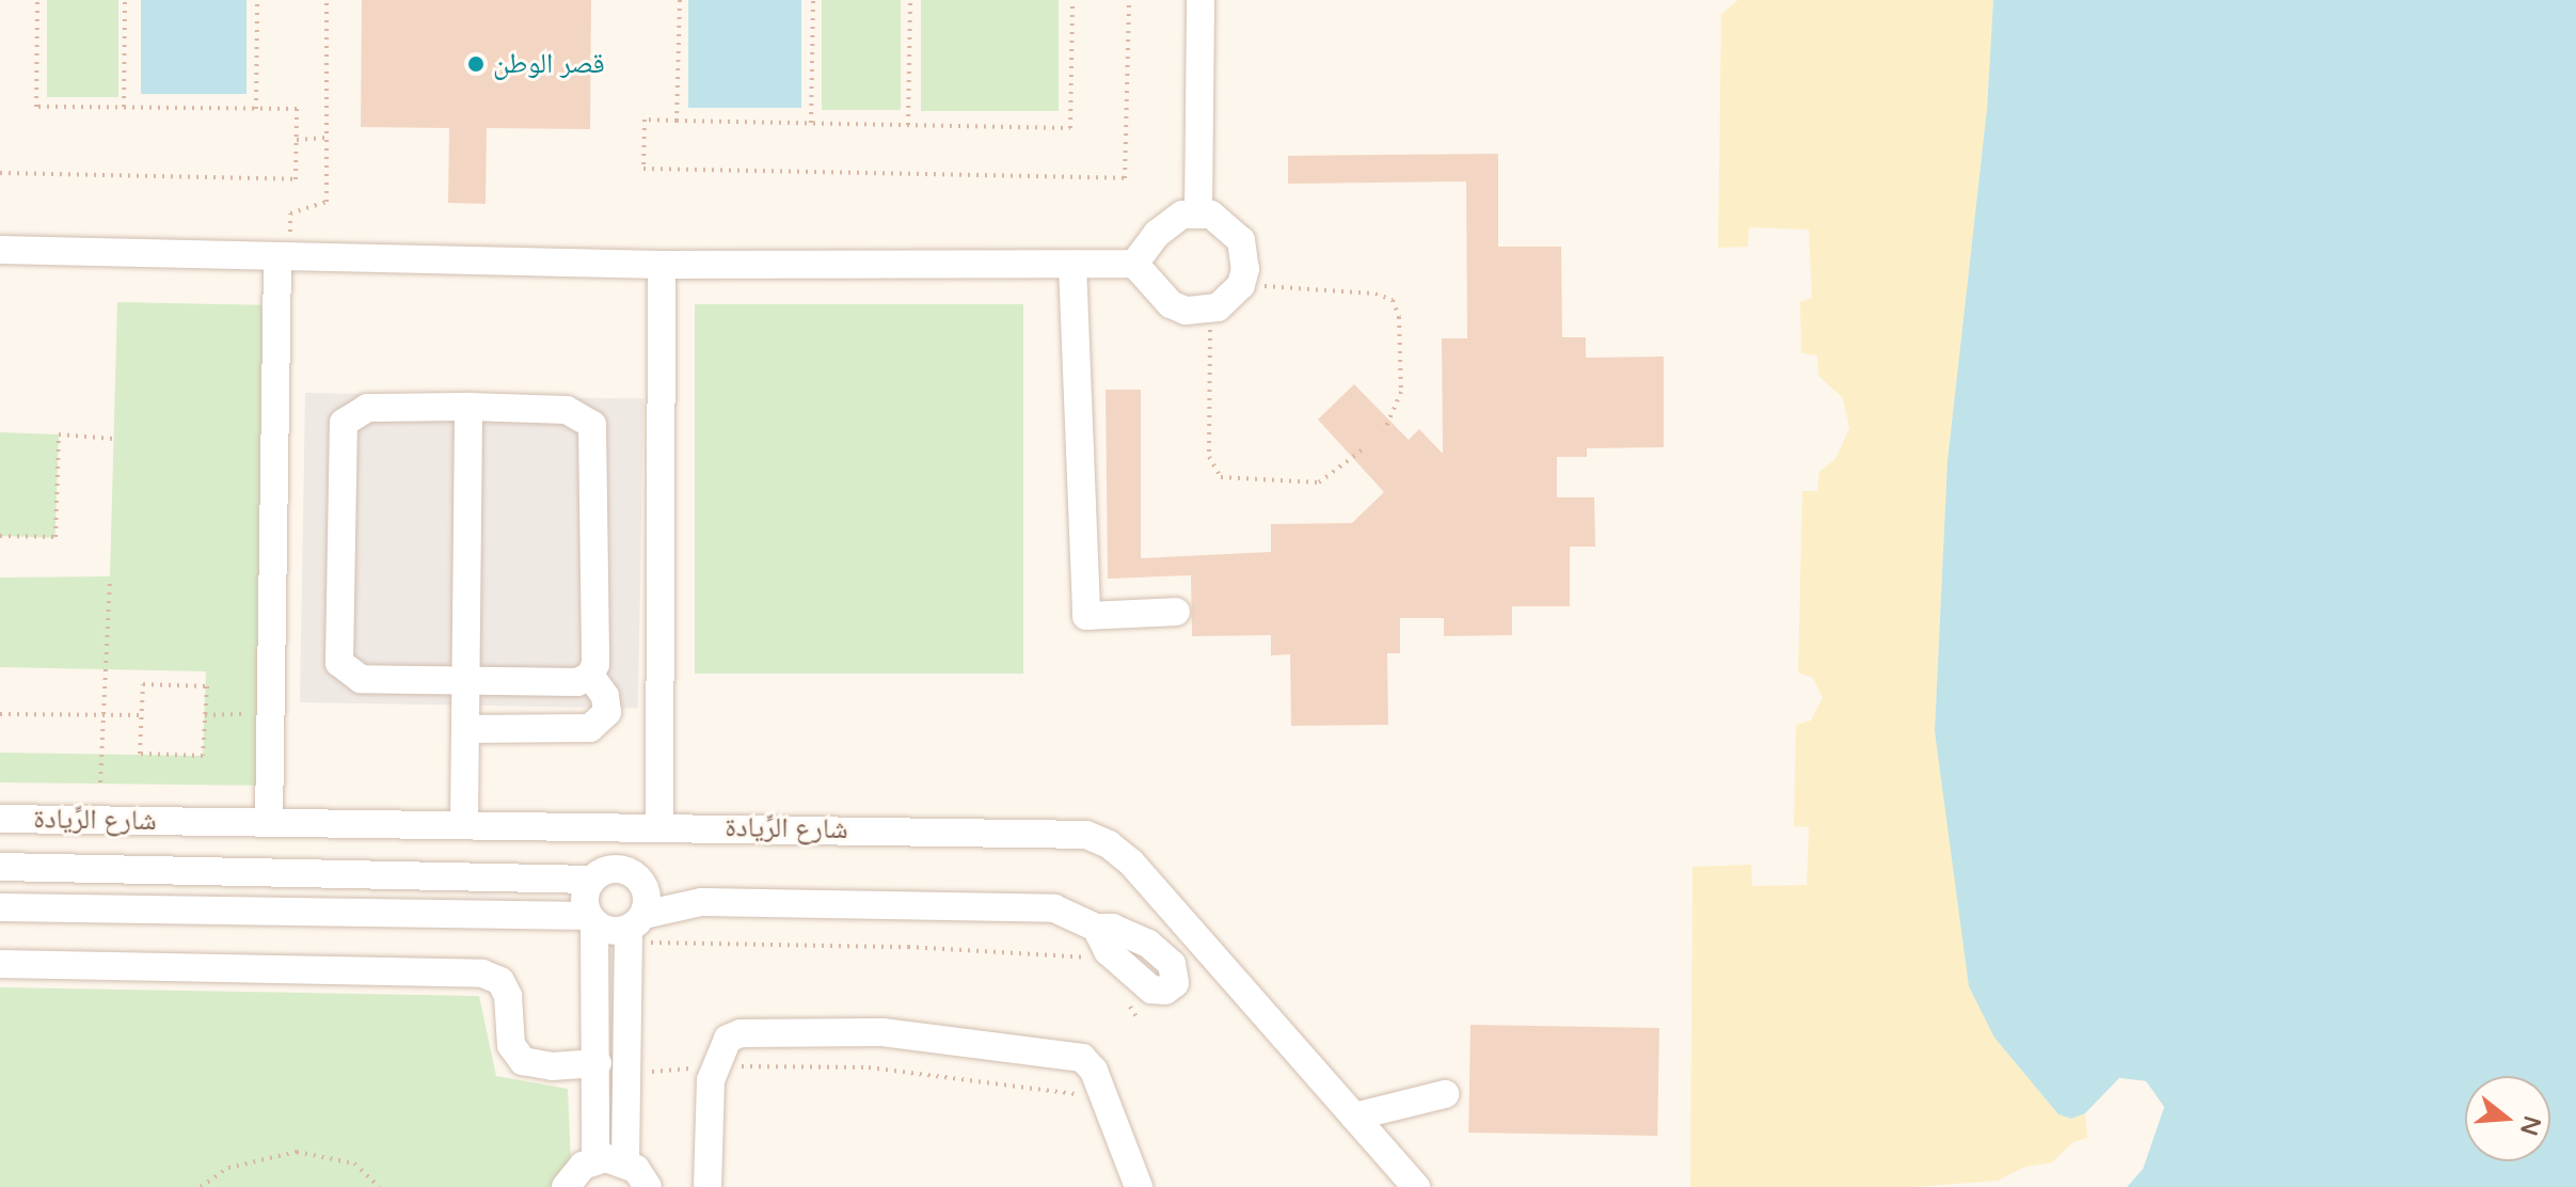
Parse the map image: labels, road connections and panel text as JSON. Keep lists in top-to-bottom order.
{
  "streets": {
    "street": ["شارع الرِّيادة"]
  },
  "places": ["قصر الوطن"],
  "north": "right"
}
